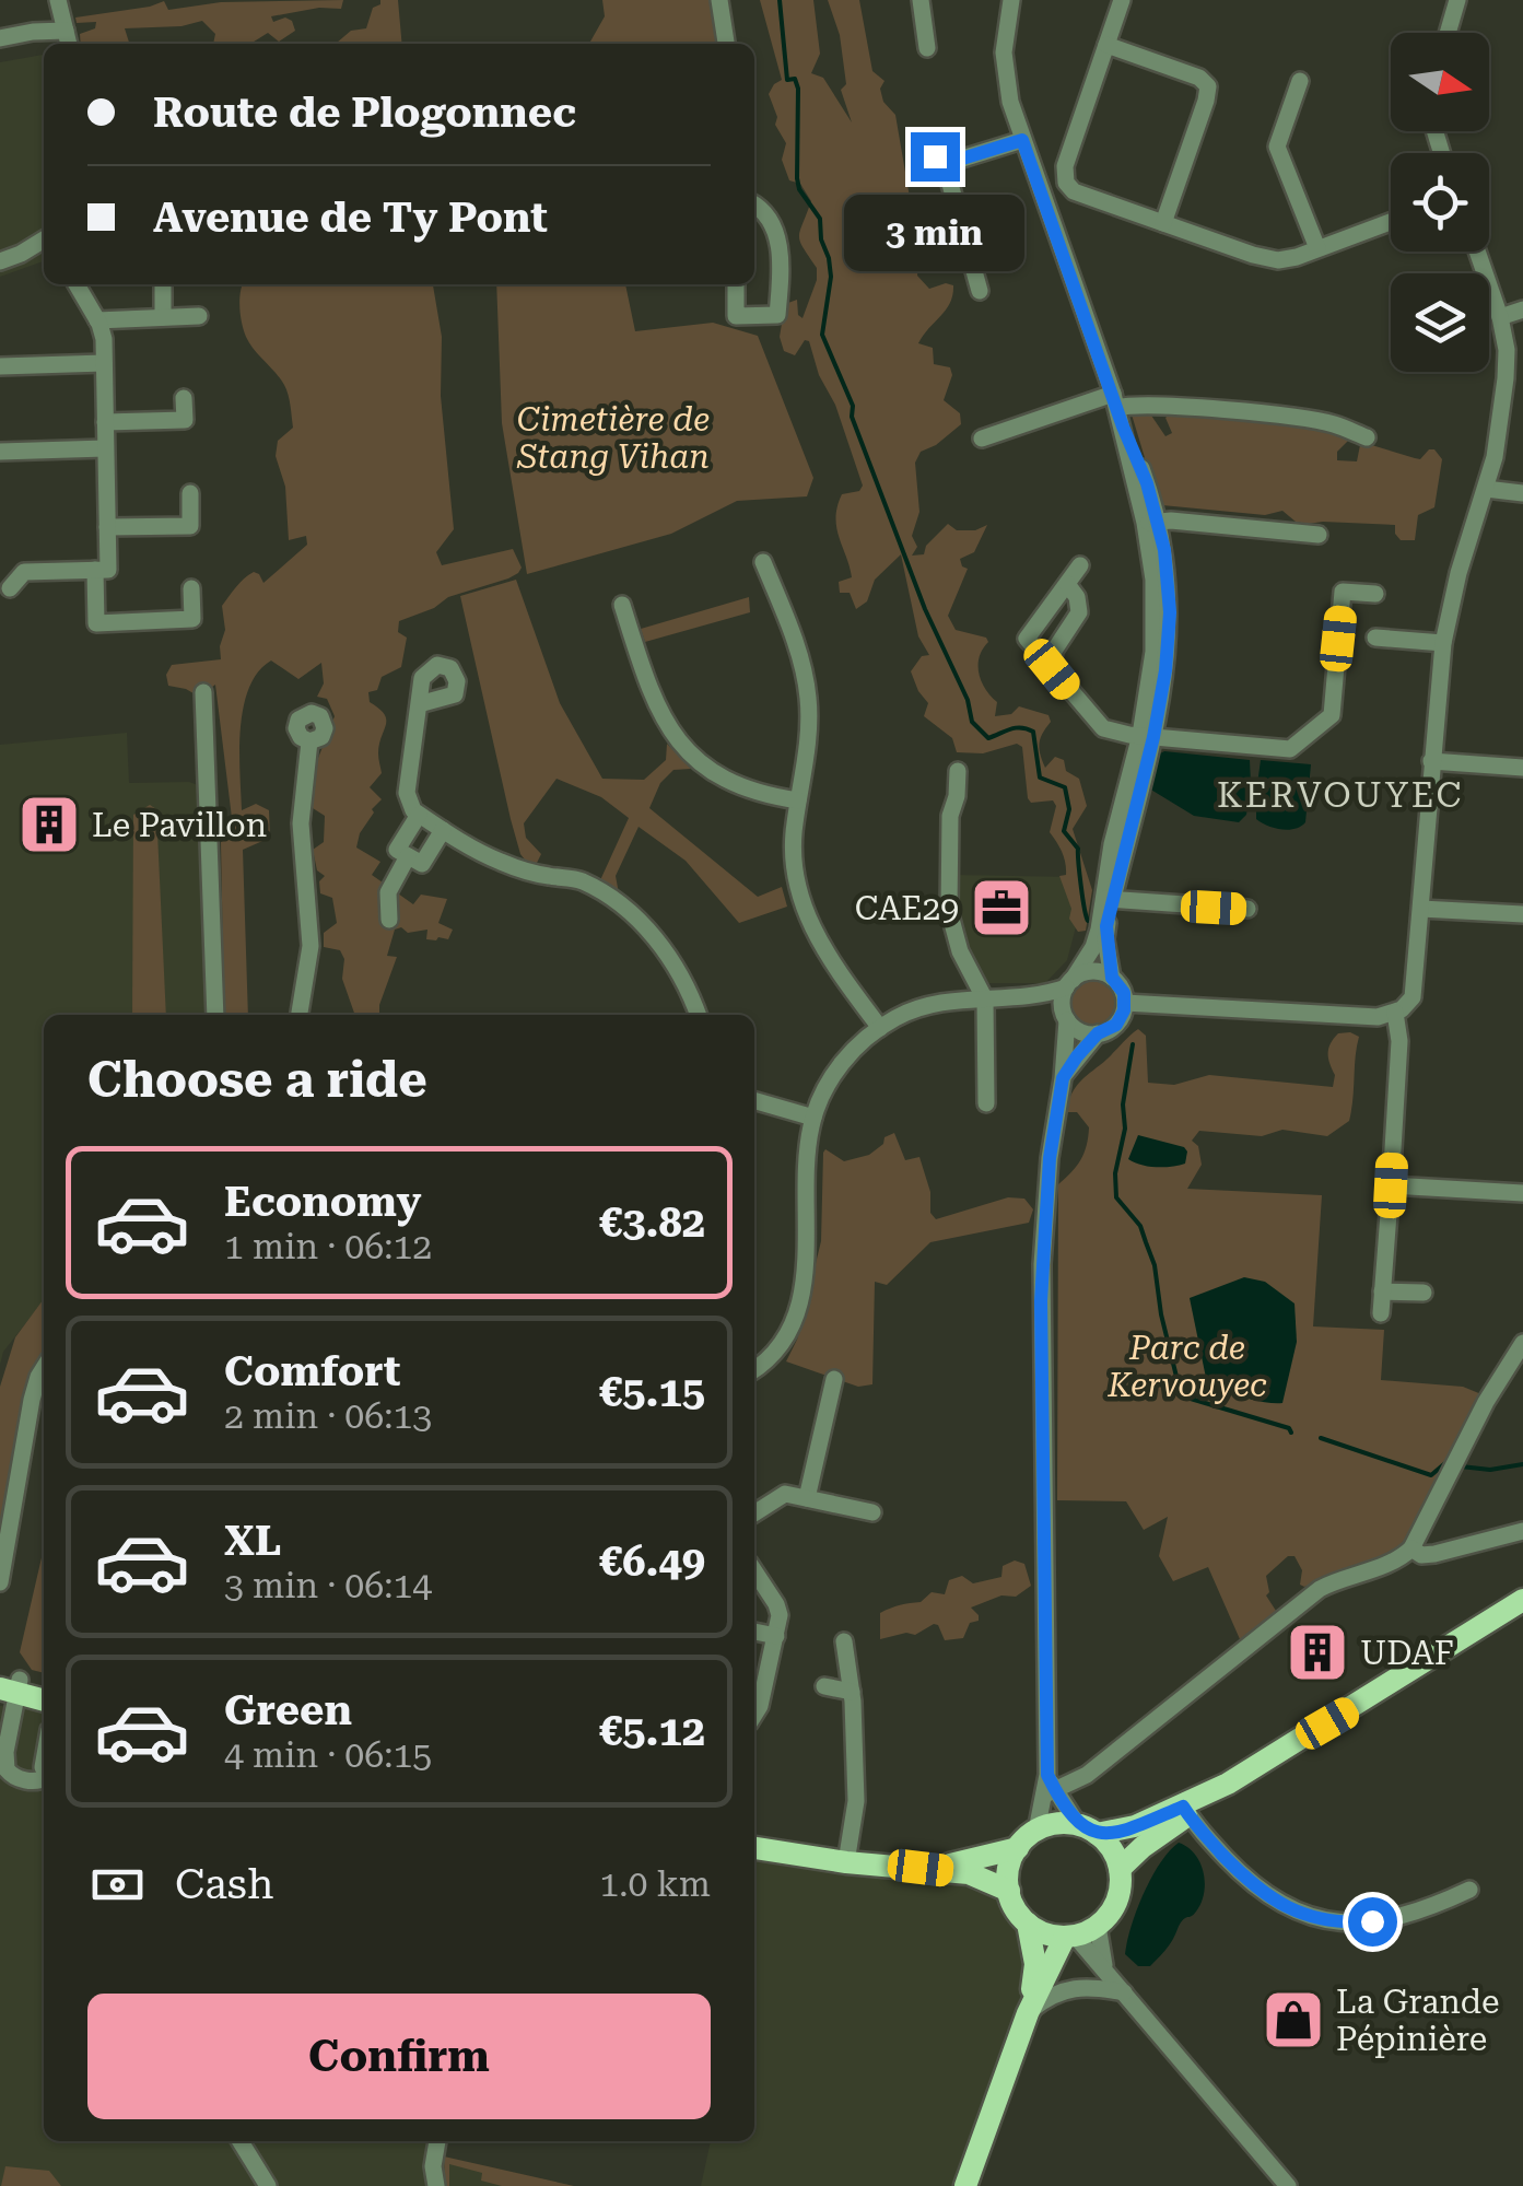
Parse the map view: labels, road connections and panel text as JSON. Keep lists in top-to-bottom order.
{
  "districts": ["KERVOUYEC"],
  "parks": ["Cimetière de Stang Vihan", "Parc de Kervouyec"],
  "places": {
    "building": ["Le Pavillon", "UDAF"],
    "office": ["CAE29"],
    "shop": ["La Grande Pépinière"]
  },
  "north": "right",
  "page": {
    "banner": ["Route de Plogonnec", "Avenue de Ty Pont"],
    "bubble": "3 min",
    "heading": "Choose a ride",
    "list": [
      {
        "name": "Economy",
        "note": "1 min · 06:12",
        "value": "€3.82"
      },
      {
        "name": "Comfort",
        "note": "2 min · 06:13",
        "value": "€5.15"
      },
      {
        "name": "XL",
        "note": "3 min · 06:14",
        "value": "€6.49"
      },
      {
        "name": "Green",
        "note": "4 min · 06:15",
        "value": "€5.12"
      }
    ],
    "pay": ["Cash", "1.0 km"],
    "buttons": "Confirm"
  }
}
